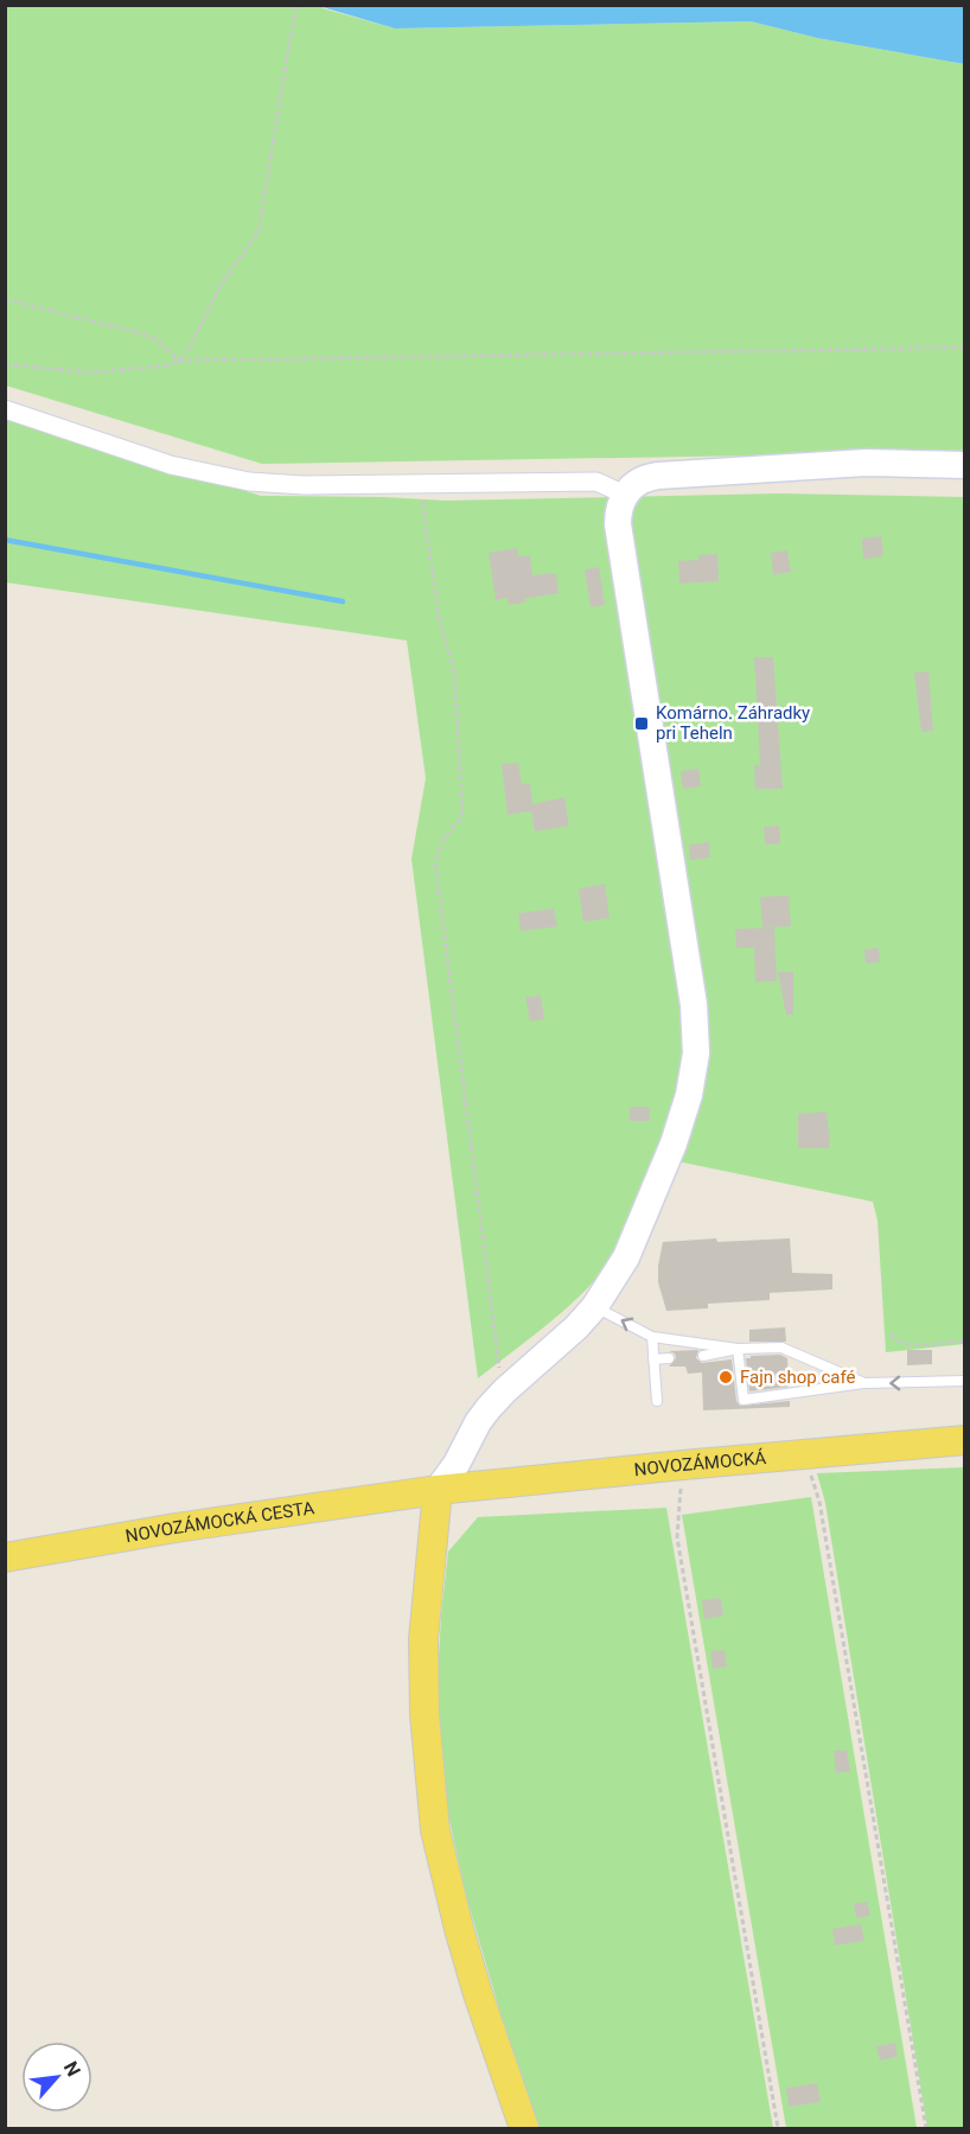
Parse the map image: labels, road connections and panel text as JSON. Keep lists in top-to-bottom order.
{
  "streets": {
    "main road": ["NOVOZÁMOCKÁ", "NOVOZÁMOCKÁ CESTA"]
  },
  "crossings": [
    ["NOVOZÁMOCKÁ", "NOVOZÁMOCKÁ CESTA"]
  ],
  "places": {
    "transit": ["Komárno. Záhradky pri Teheln"],
    "other": ["Fajn shop café"]
  },
  "north": "top right"
}
